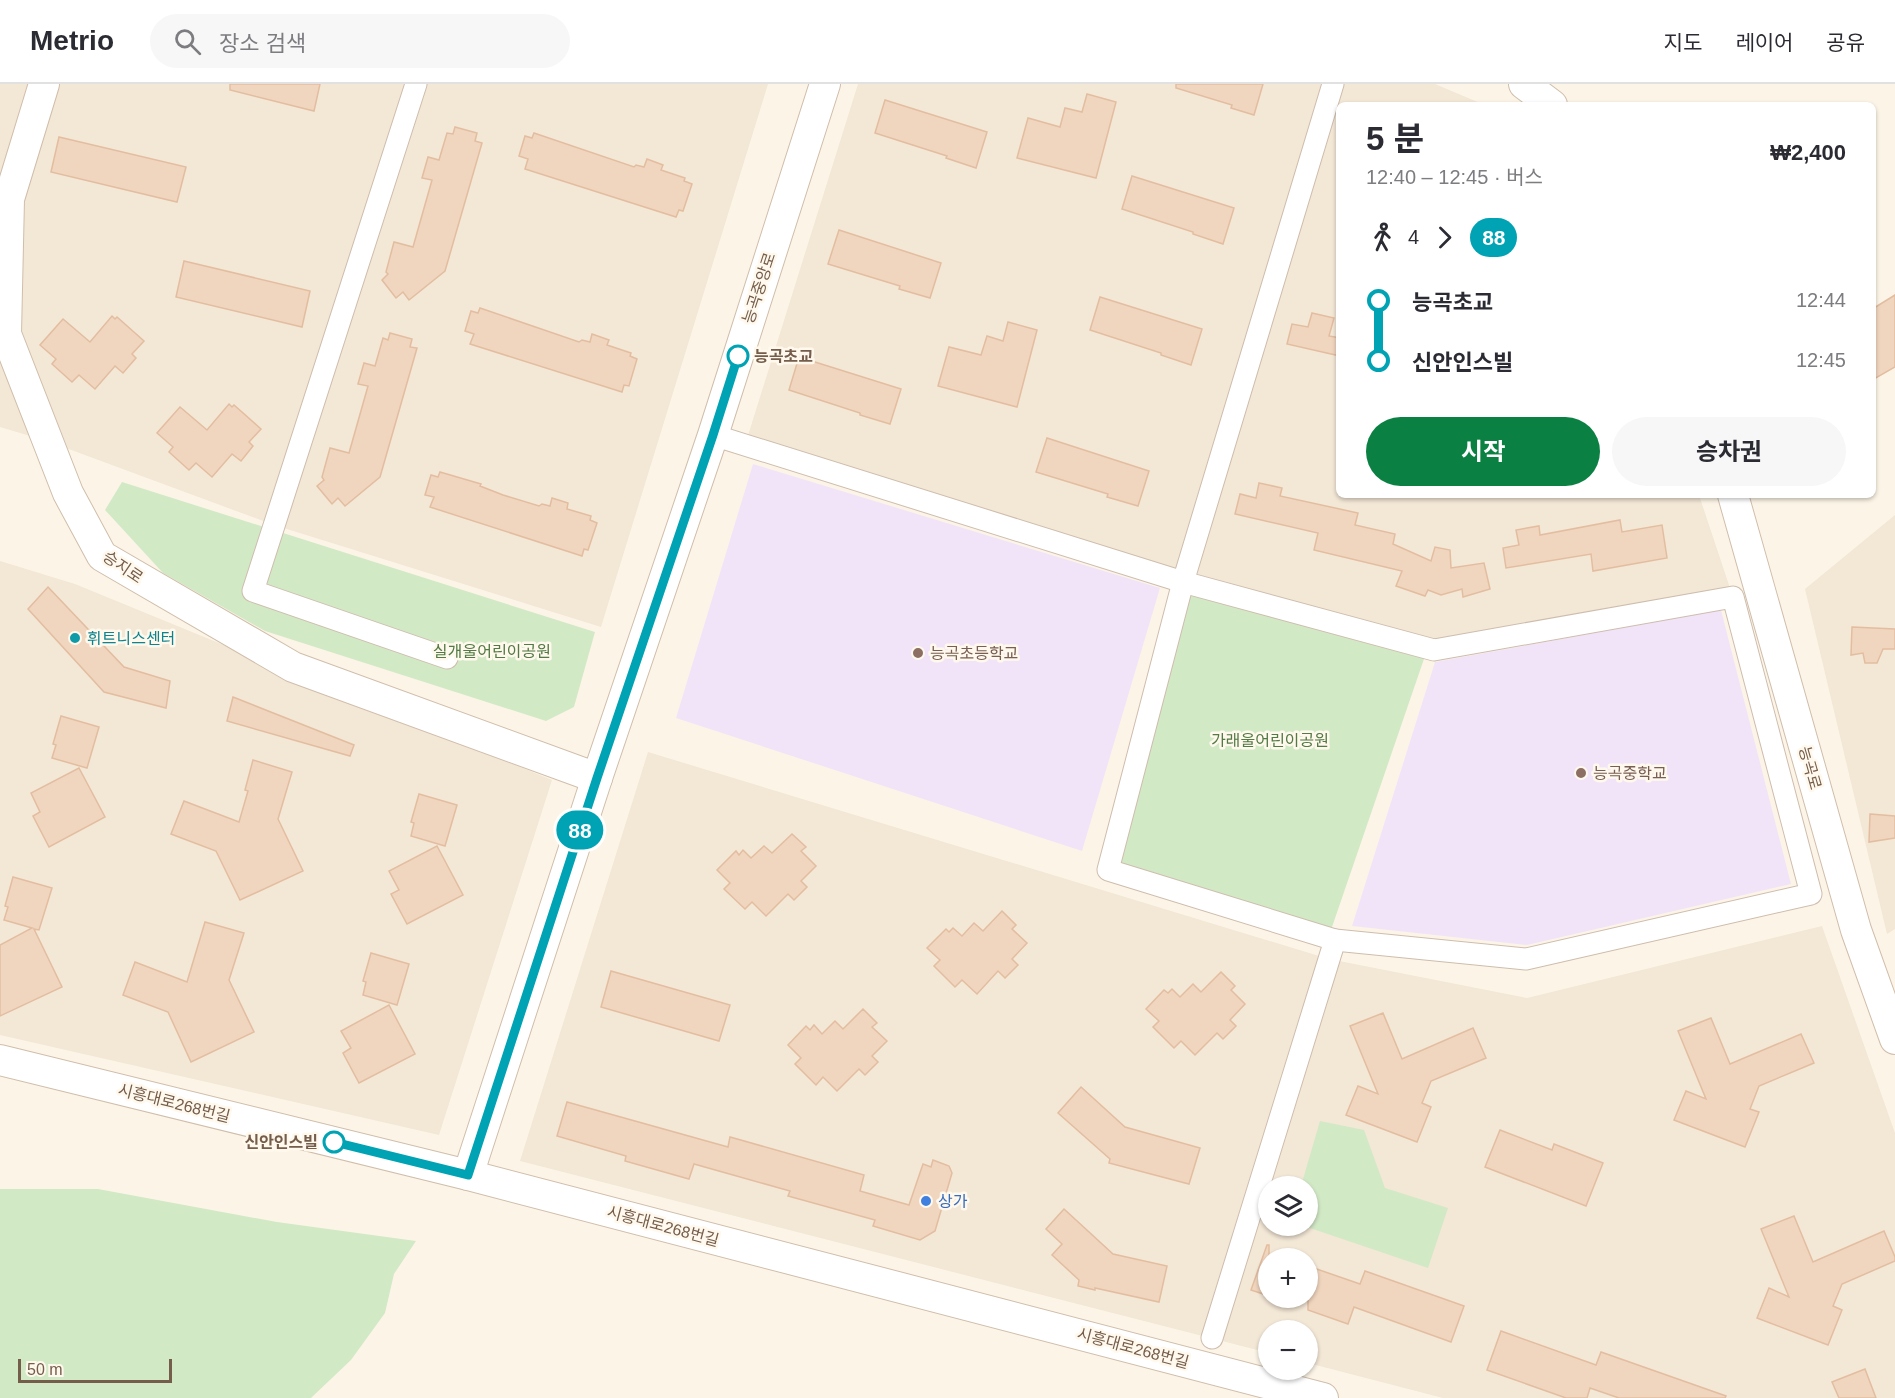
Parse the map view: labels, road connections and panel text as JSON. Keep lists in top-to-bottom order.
{
  "streets": {
    "street": [
      "능곡중앙로",
      "승지로",
      "능곡로",
      "시흥대로268번길"
    ]
  },
  "crossings": [
    ["능곡중앙로", "승지로"],
    ["능곡중앙로", "시흥대로268번길"]
  ],
  "parks": ["실개울어린이공원", "가래울어린이공원"],
  "places": [
    "능곡초교",
    "휘트니스센터",
    "능곡초등학교",
    "능곡중학교",
    "신안인스빌",
    "상가"
  ],
  "lines": ["bus line 88"],
  "scale_bar": "50 m",
  "page": {
    "header": "Metrio",
    "search": "장소 검색",
    "nav": ["지도", "레이어", "공유"],
    "on_map": "88",
    "heading": ["5 분", "12:40 – 12:45 · 버스", "₩2,400"],
    "legs": ["4", "88"],
    "list": [
      {
        "name": "능곡초교",
        "value": "12:44"
      },
      {
        "name": "신안인스빌",
        "value": "12:45"
      }
    ],
    "buttons": ["시작", "승차권"],
    "map_buttons": ["+", "−"],
    "scale": "50 m"
  }
}
